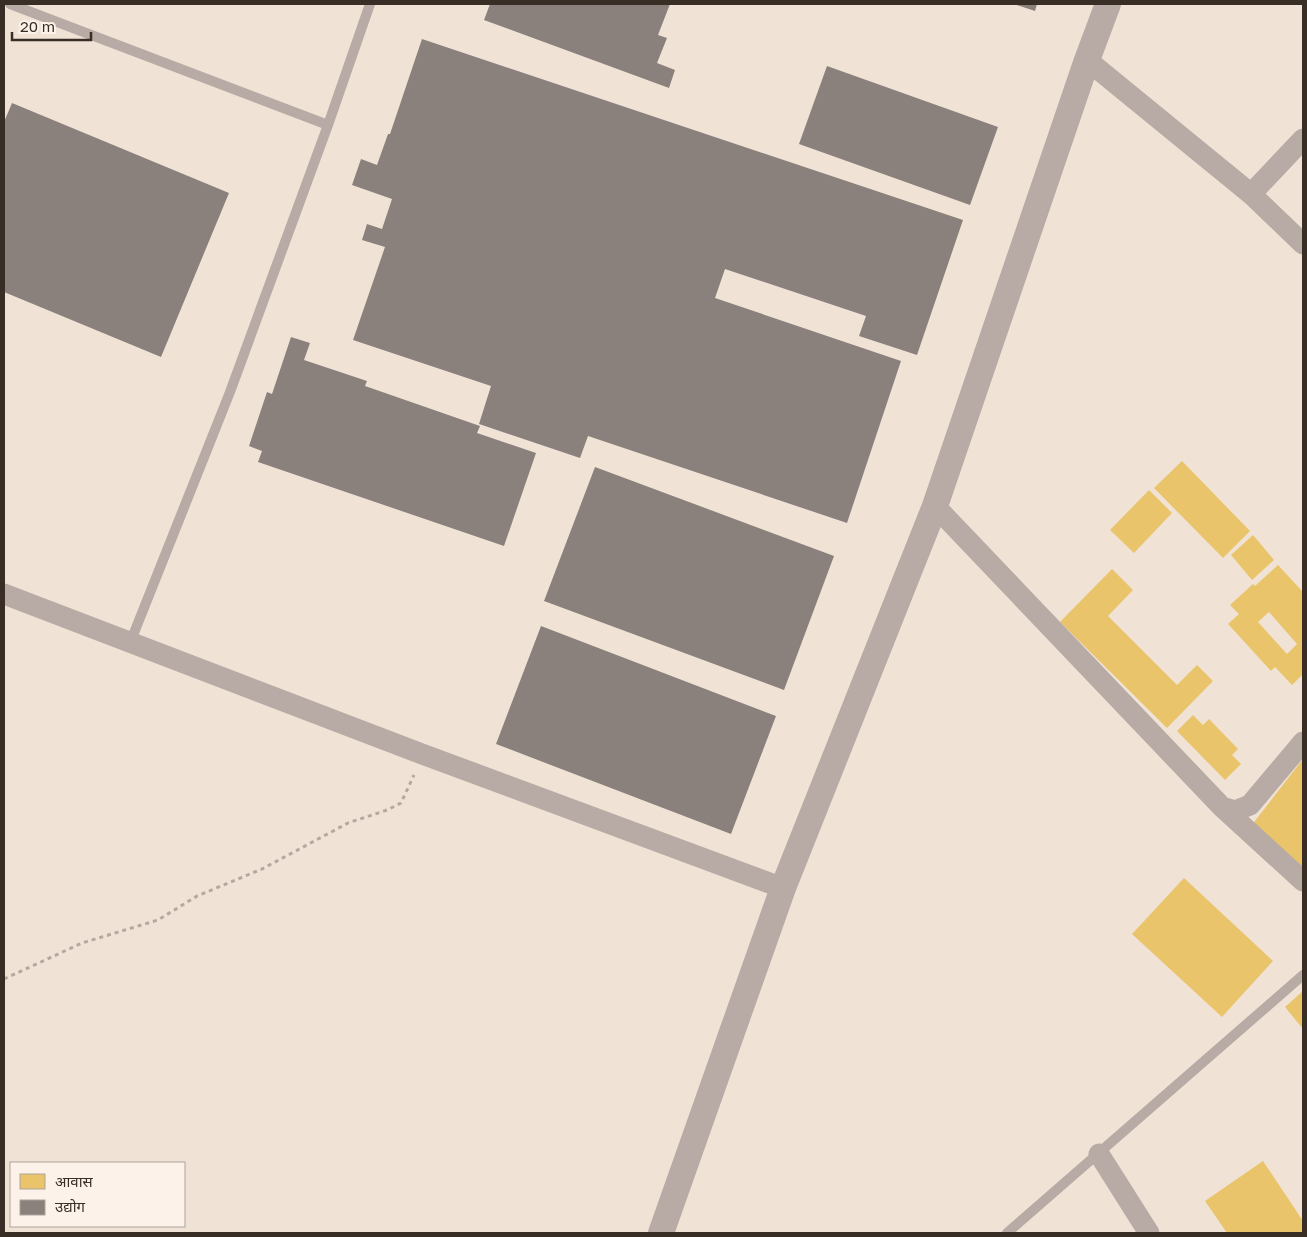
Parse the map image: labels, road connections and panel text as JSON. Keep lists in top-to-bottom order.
{
  "legend": ["आवास", "उद्योग"],
  "scale_bar": "20 m"
}
